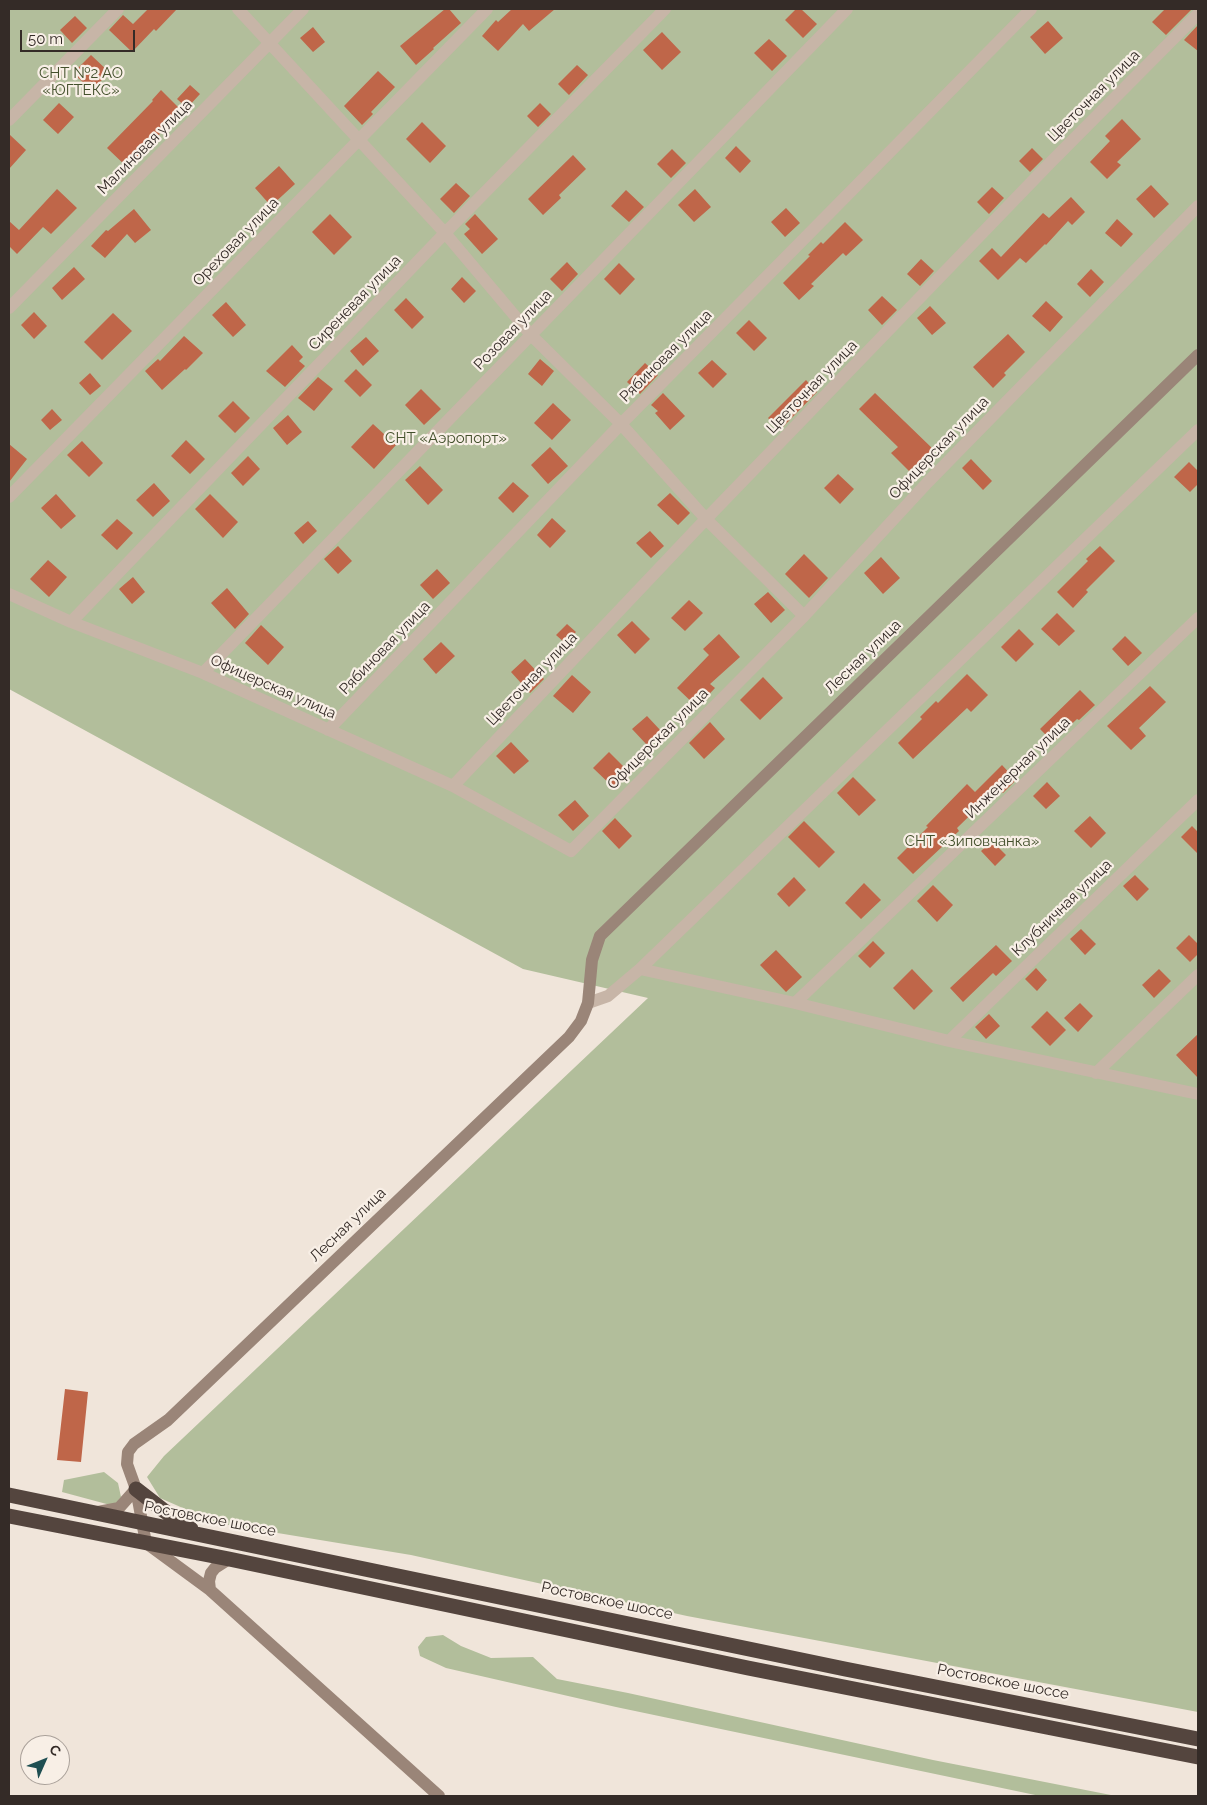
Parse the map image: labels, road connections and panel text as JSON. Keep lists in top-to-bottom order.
{
  "streets": {
    "highway": ["Ростовское шоссе"],
    "street": [
      "Цветочная улица",
      "Малиновая улица",
      "Ореховая улица",
      "Сиреневая улица",
      "Розовая улица",
      "Рябиновая улица",
      "Офицерская улица",
      "Лесная улица",
      "Инженерная улица",
      "Клубничная улица"
    ]
  },
  "crossings": [
    ["Цветочная улица", "Офицерская улица"],
    ["Сиреневая улица", "Офицерская улица"],
    ["Розовая улица", "Офицерская улица"],
    ["Рябиновая улица", "Офицерская улица"]
  ],
  "parks": ["СНТ №2 АО «ЮГТЕКС»", "СНТ «Аэропорт»", "СНТ «Зиповчанка»"],
  "scale_bar": "50 m",
  "north": "top right"
}
